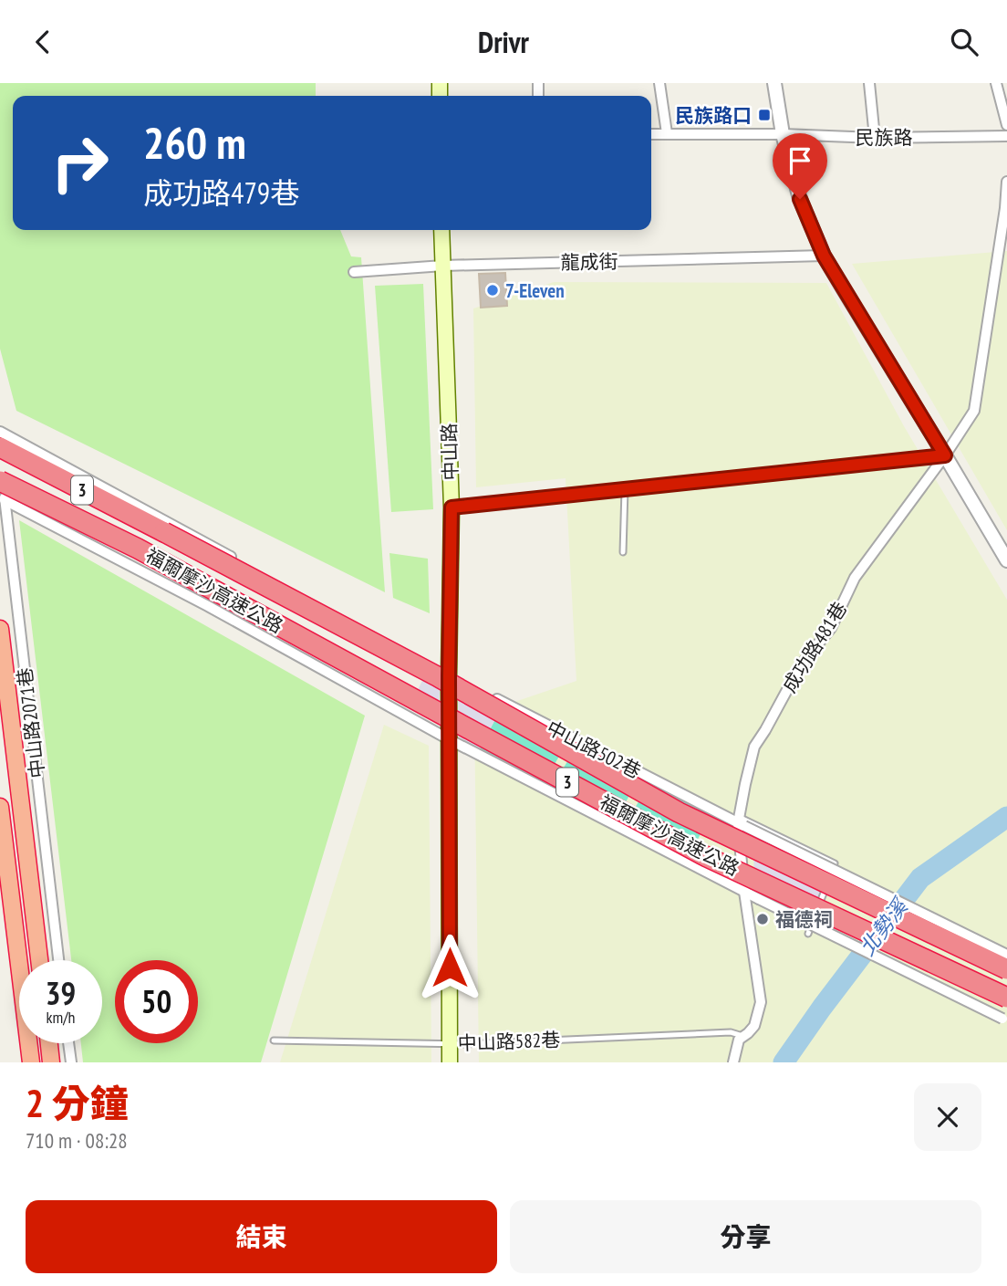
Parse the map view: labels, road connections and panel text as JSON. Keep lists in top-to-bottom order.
{
  "streets": {
    "highway": ["3", "福爾摩沙高速公路"],
    "main road": ["中山路"],
    "street": [
      "民族路",
      "龍成街",
      "成功路481巷",
      "中山路2071巷",
      "中山路502巷"
    ],
    "lane": ["中山路582巷"]
  },
  "crossings": [
    ["龍成街", "中山路"],
    ["中山路", "中山路502巷"],
    ["中山路", "中山路582巷"],
    ["福爾摩沙高速公路", "中山路2071巷"],
    ["成功路481巷", "中山路502巷"],
    ["成功路481巷", "中山路582巷"]
  ],
  "water": ["北勢溪"],
  "places": {
    "transit": ["民族路口"],
    "other": ["7-Eleven", "福德祠"]
  },
  "page": {
    "header": "Drivr",
    "turn": ["260 m", "成功路479巷"],
    "speed": "39 km/h",
    "limit": "50",
    "heading": ["2 分鐘", "710 m · 08:28"],
    "buttons": ["結束", "分享"]
  }
}
